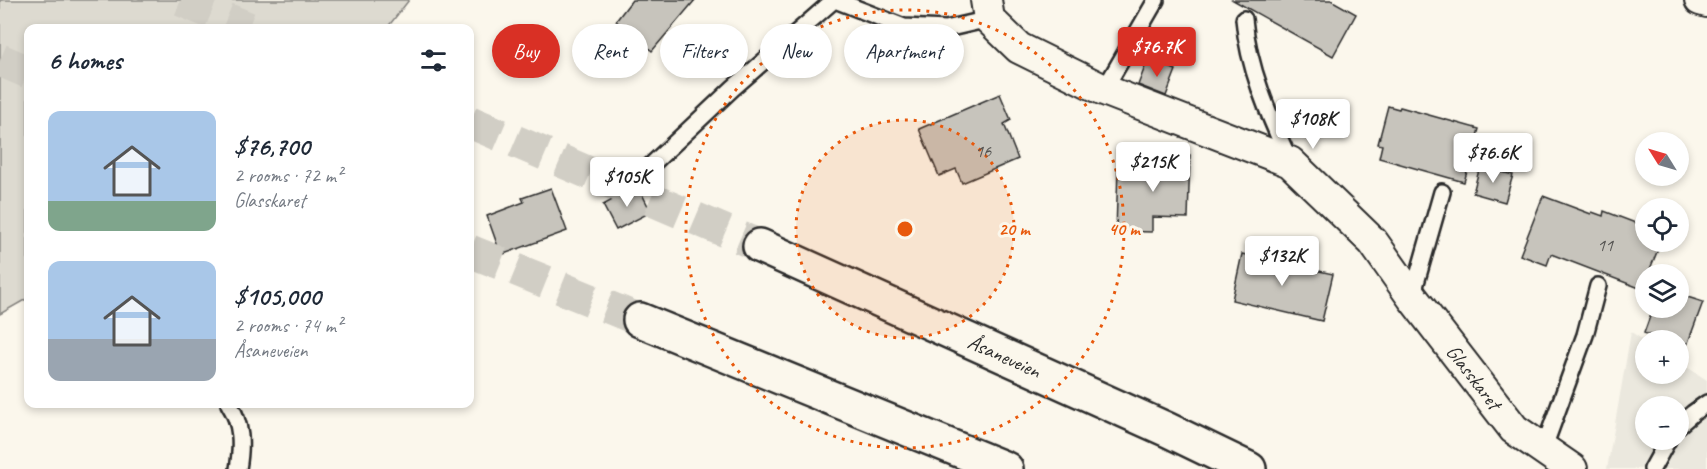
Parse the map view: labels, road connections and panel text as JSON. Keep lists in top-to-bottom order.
{
  "streets": {
    "highway": ["Åsaneveien"],
    "street": ["Glasskaret"]
  },
  "house_numbers": ["16", "11"],
  "north": "top left",
  "page": {
    "chip": [
      "Buy",
      "Rent",
      "Filters",
      "New",
      "Apartment"
    ],
    "heading": "6 homes",
    "price": [
      "$76.7K",
      "$108K",
      "$76.6K",
      "$215K",
      "$105K",
      "$132K"
    ],
    "list": [
      {
        "name": "$76,700",
        "note": "2 rooms · 72 m² · Glasskaret"
      },
      {
        "name": "$105,000",
        "note": "2 rooms · 74 m² · Åsaneveien"
      }
    ],
    "map_buttons": ["+", "−"]
  },
  "rings": ["20 m", "40 m"]
}
